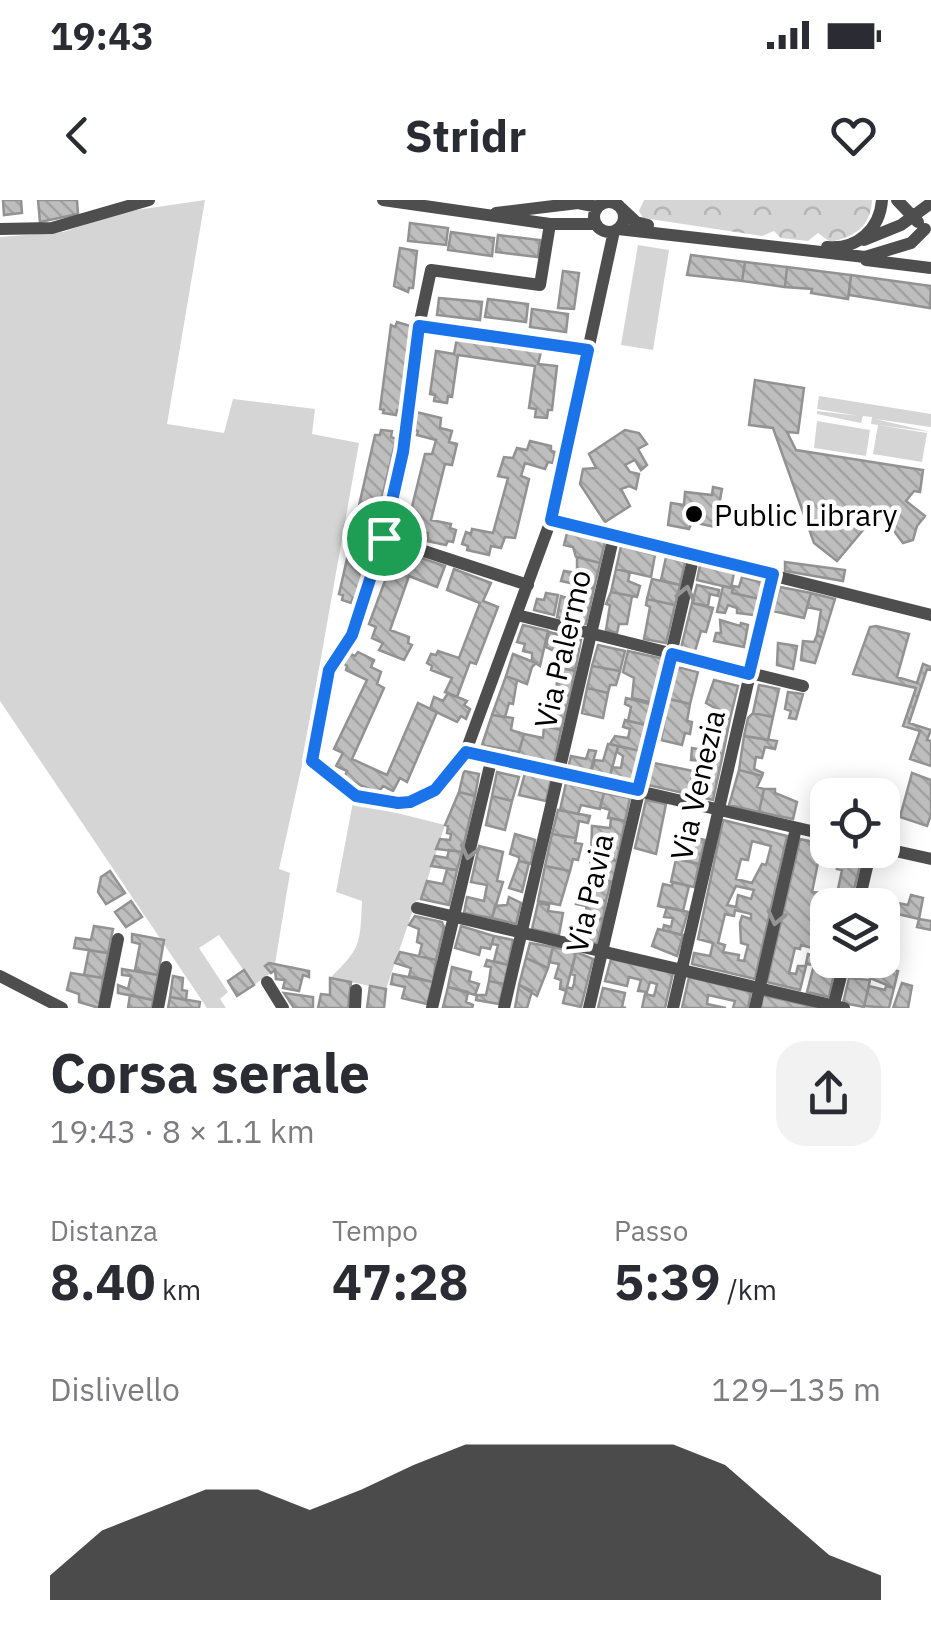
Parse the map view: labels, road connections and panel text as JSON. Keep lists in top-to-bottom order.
{
  "streets": {
    "street": ["Via Palermo", "Via Venezia", "Via Pavia"]
  },
  "places": ["Public Library"],
  "page": {
    "status": "19:43",
    "header": "Stridr",
    "heading": ["Corsa serale", "19:43 · 8 × 1.1 km"],
    "stats": [
      ["Distanza", "8.40 km"],
      ["Tempo", "47:28"],
      ["Passo", "5:39 /km"]
    ],
    "chart": ["Dislivello", "129–135 m"]
  }
}
